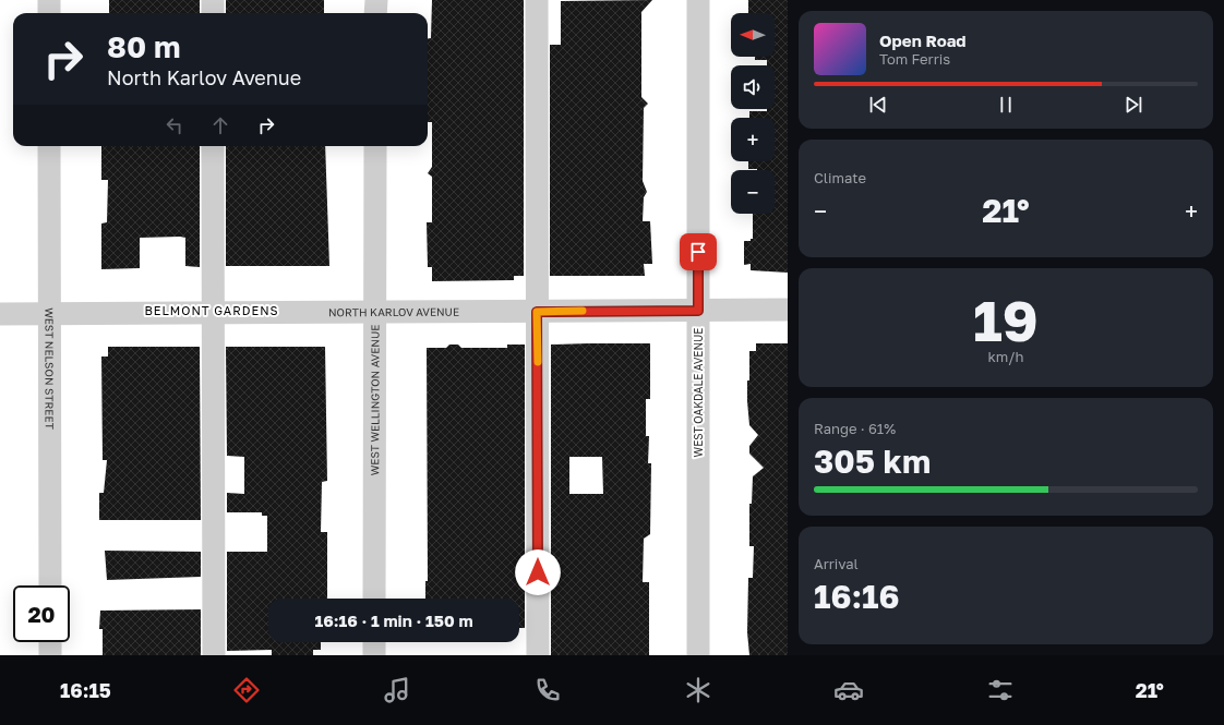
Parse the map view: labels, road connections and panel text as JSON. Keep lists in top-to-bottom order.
{
  "streets": {
    "street": [
      "NORTH KARLOV AVENUE",
      "WEST NELSON STREET",
      "WEST OAKDALE AVENUE",
      "WEST WELLINGTON AVENUE"
    ]
  },
  "crossings": [
    ["NORTH KARLOV AVENUE", "WEST NELSON STREET"],
    ["NORTH KARLOV AVENUE", "WEST OAKDALE AVENUE"],
    ["NORTH KARLOV AVENUE", "WEST WELLINGTON AVENUE"]
  ],
  "districts": ["BELMONT GARDENS"],
  "north": "left",
  "page": {
    "map_buttons": ["+", "−"],
    "turn": ["80 m", "North Karlov Avenue"],
    "song": ["Open Road", "Tom Ferris"],
    "tile": [
      "Climate",
      ["19", "km/h"],
      ["Range · 61%", "305 km"],
      ["Arrival", "16:16"]
    ],
    "heat": ["−", "21°", "+"],
    "limit": "20",
    "trip": "16:16 · 1 min · 150 m",
    "tabs": ["16:15", "21°"]
  }
}
